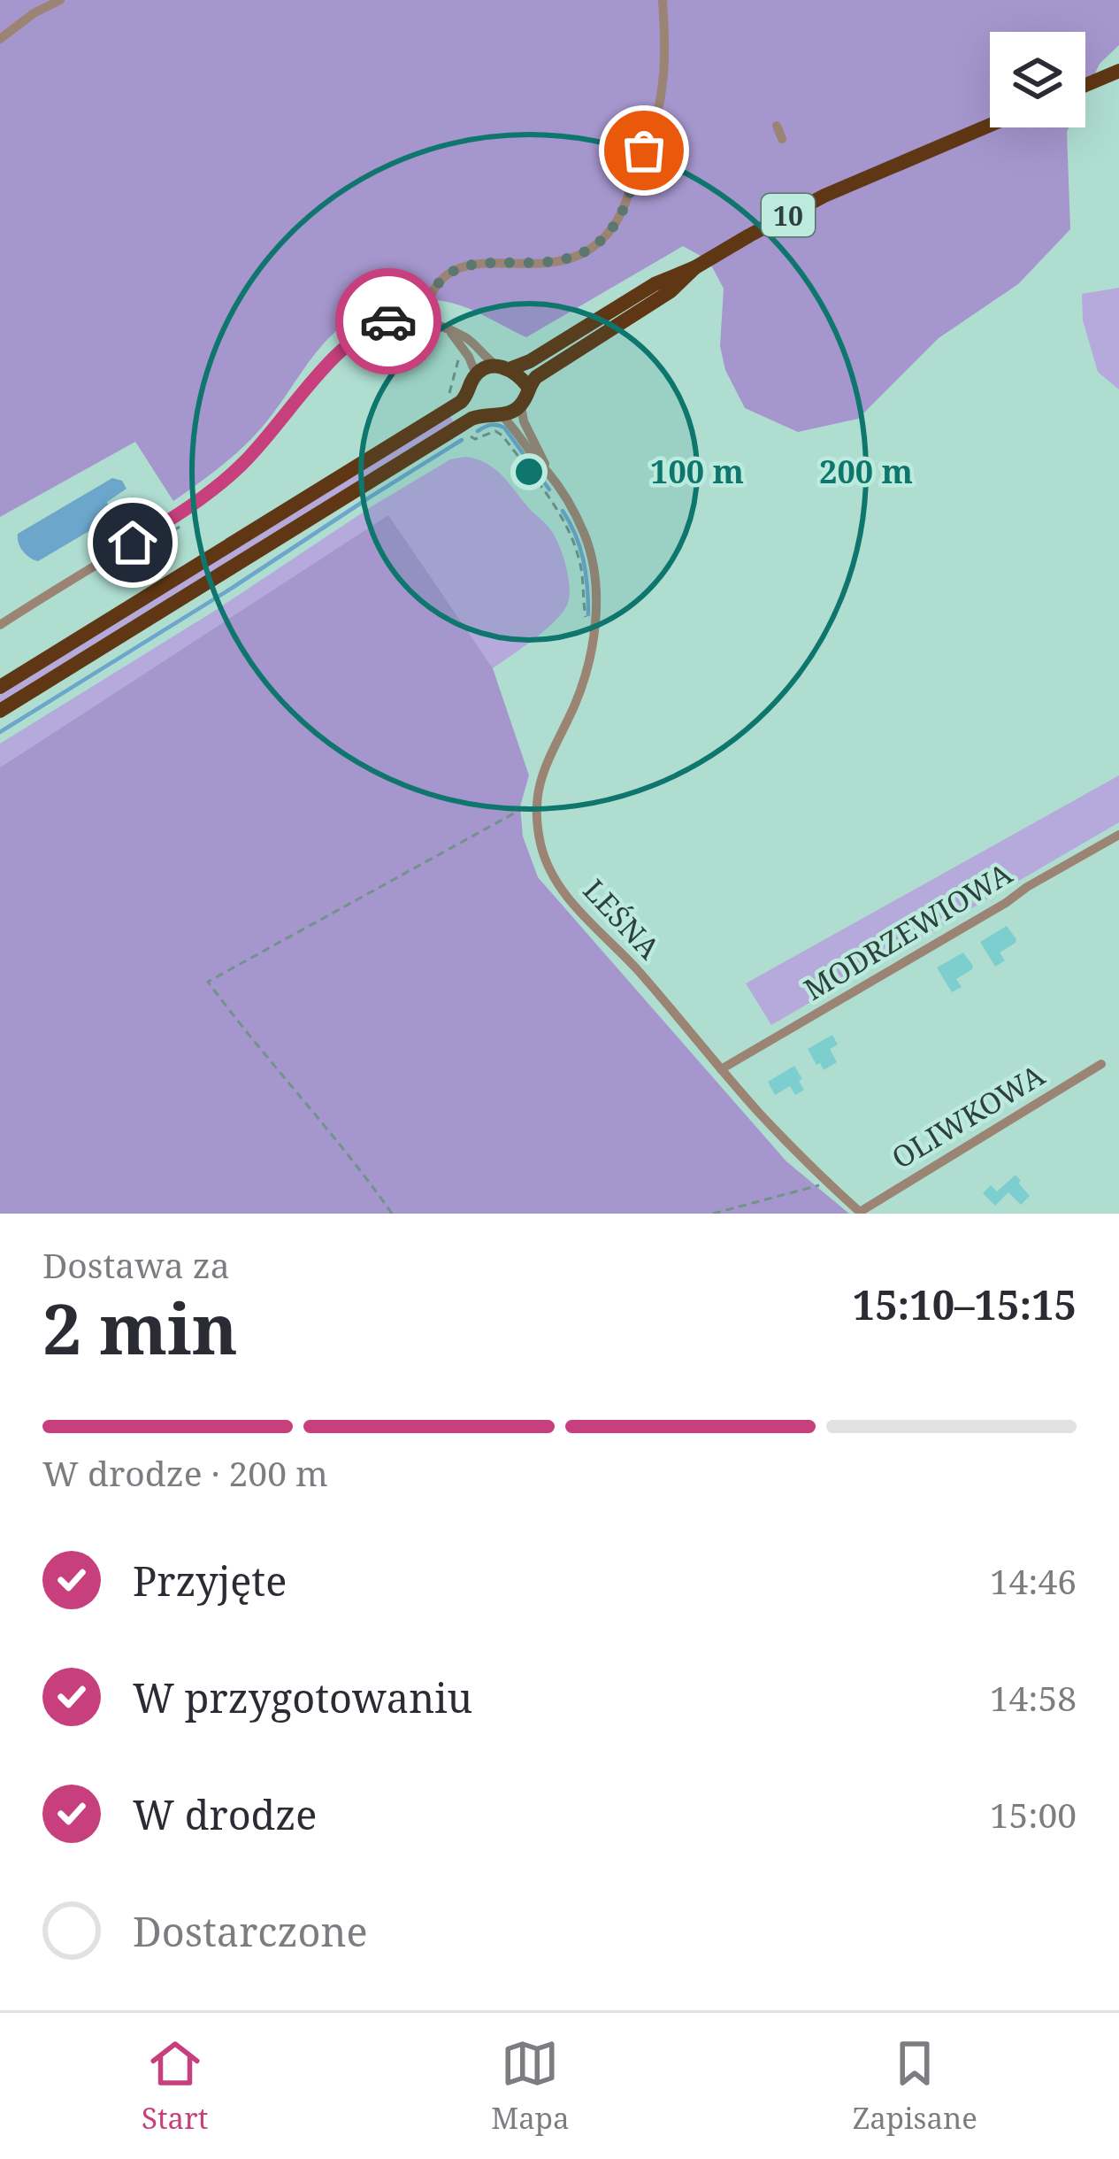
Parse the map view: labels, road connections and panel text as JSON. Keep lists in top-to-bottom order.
{
  "streets": {
    "highway": ["10"],
    "street": ["LEŚNA", "MODRZEWIOWA", "OLIWKOWA"]
  },
  "crossings": [
    ["10", "LEŚNA"],
    ["LEŚNA", "MODRZEWIOWA"],
    ["LEŚNA", "OLIWKOWA"]
  ],
  "page": {
    "heading": ["2 min", "Dostawa za", "15:10–15:15"],
    "bar": "W drodze · 200 m",
    "list": [
      ["Przyjęte", "14:46"],
      ["W przygotowaniu", "14:58"],
      ["W drodze", "15:00"],
      "Dostarczone"
    ],
    "tabs": ["Start", "Mapa", "Zapisane"]
  },
  "rings": ["100 m", "200 m"]
}
